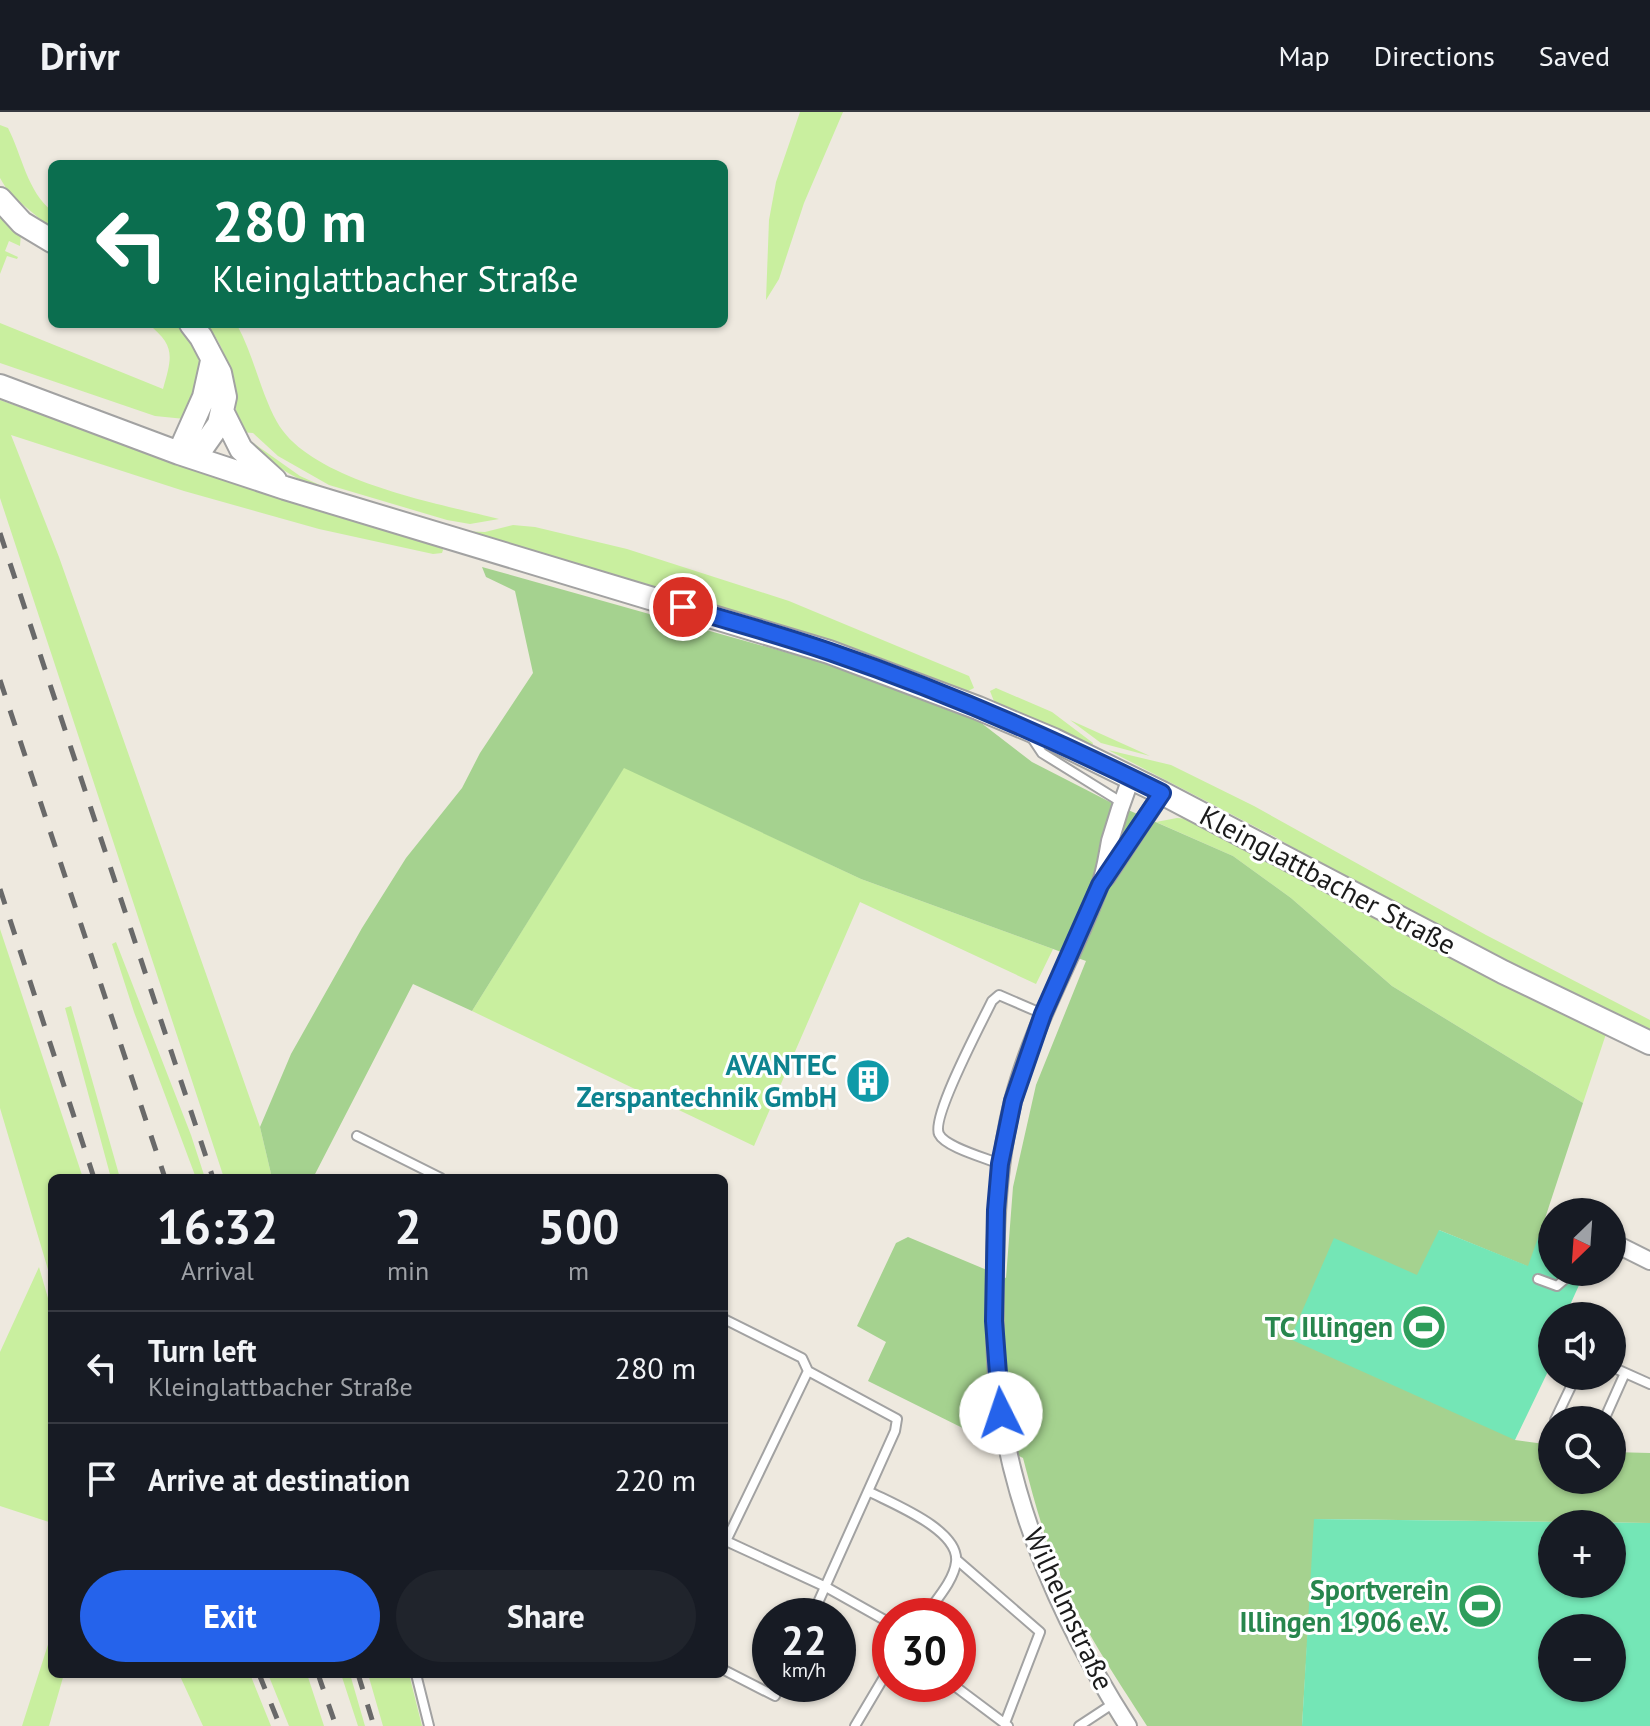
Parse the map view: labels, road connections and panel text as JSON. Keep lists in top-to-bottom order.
{
  "streets": {
    "street": ["Kleinglattbacher Straße", "Wilhelmstraße"]
  },
  "crossings": [
    ["Kleinglattbacher Straße", "Wilhelmstraße"]
  ],
  "places": {
    "building": ["AVANTEC Zerspantechnik GmbH"],
    "sports": ["TC Illingen", "Sportverein Illingen 1906 e.V."]
  },
  "north": "bottom left",
  "page": {
    "header": "Drivr",
    "nav": ["Map", "Directions", "Saved"],
    "turn": ["280 m", "Kleinglattbacher Straße"],
    "eta": [
      "16:32",
      "Arrival",
      "2",
      "min",
      "500",
      "m"
    ],
    "map_buttons": ["+", "−"],
    "list": [
      {
        "name": "Turn left",
        "note": "Kleinglattbacher Straße",
        "value": "280 m"
      },
      {
        "name": "Arrive at destination",
        "value": "220 m"
      }
    ],
    "buttons": ["Exit", "Share"],
    "speed": "22 km/h",
    "limit": "30"
  }
}
